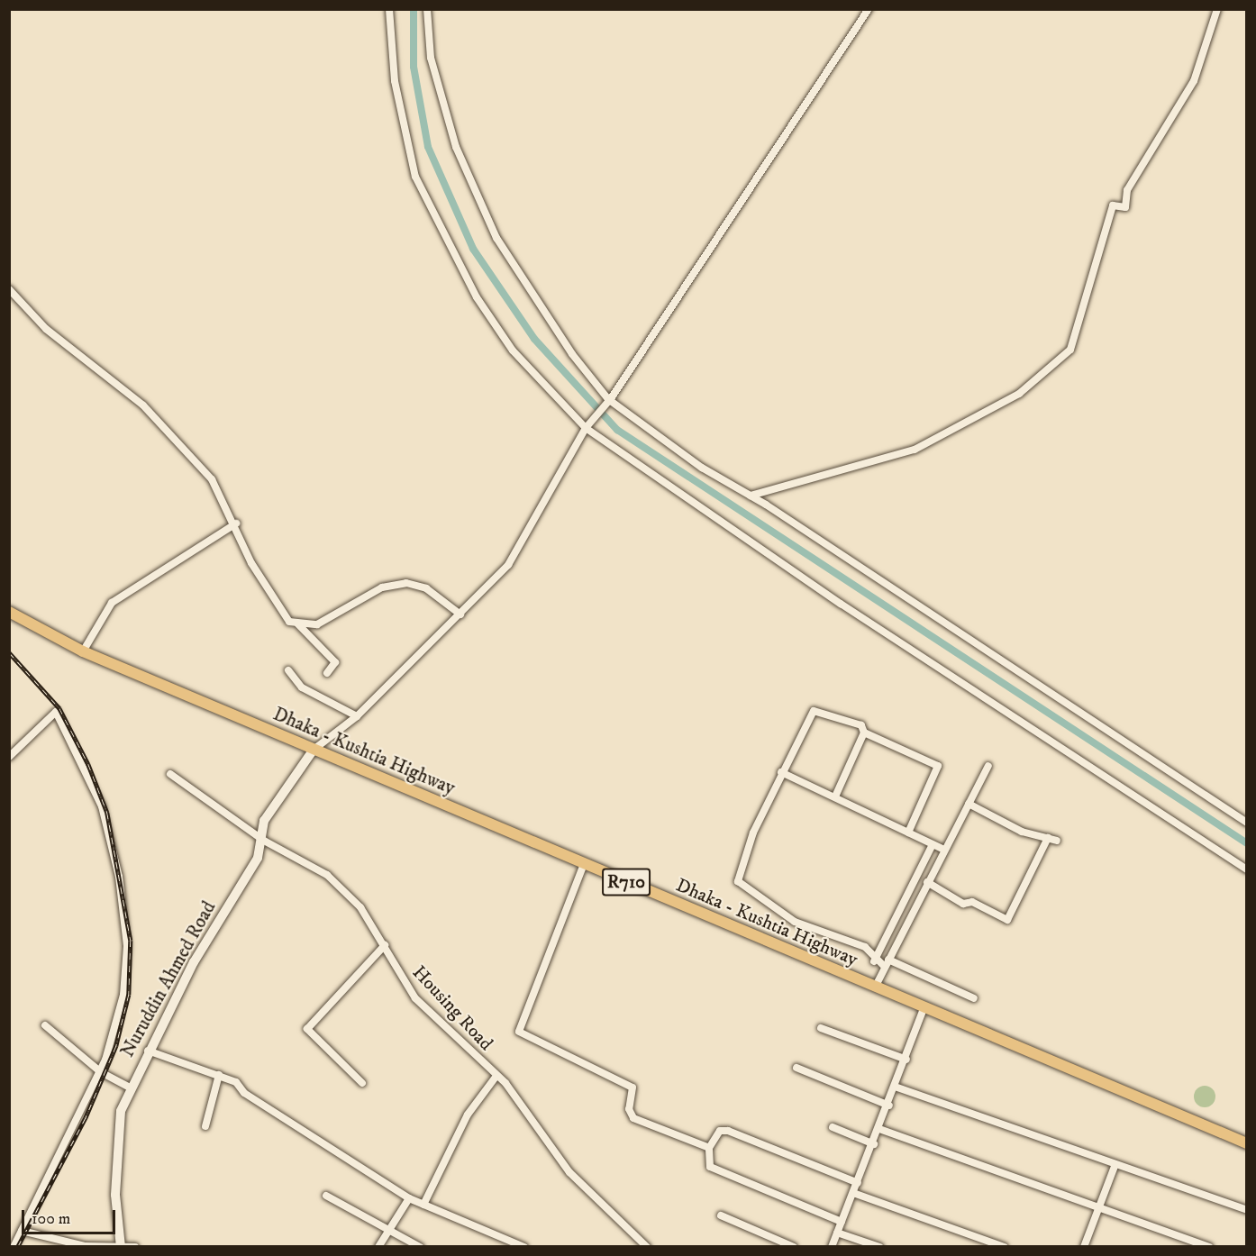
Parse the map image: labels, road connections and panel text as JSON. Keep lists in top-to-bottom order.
{
  "streets": {
    "main road": ["Dhaka - Kushtia Highway", "R710", "Nuruddin Ahmed Road"],
    "street": ["Housing Road"]
  },
  "crossings": [
    ["Dhaka - Kushtia Highway", "Nuruddin Ahmed Road"],
    ["Nuruddin Ahmed Road", "Housing Road"]
  ],
  "scale_bar": "100 m"
}
